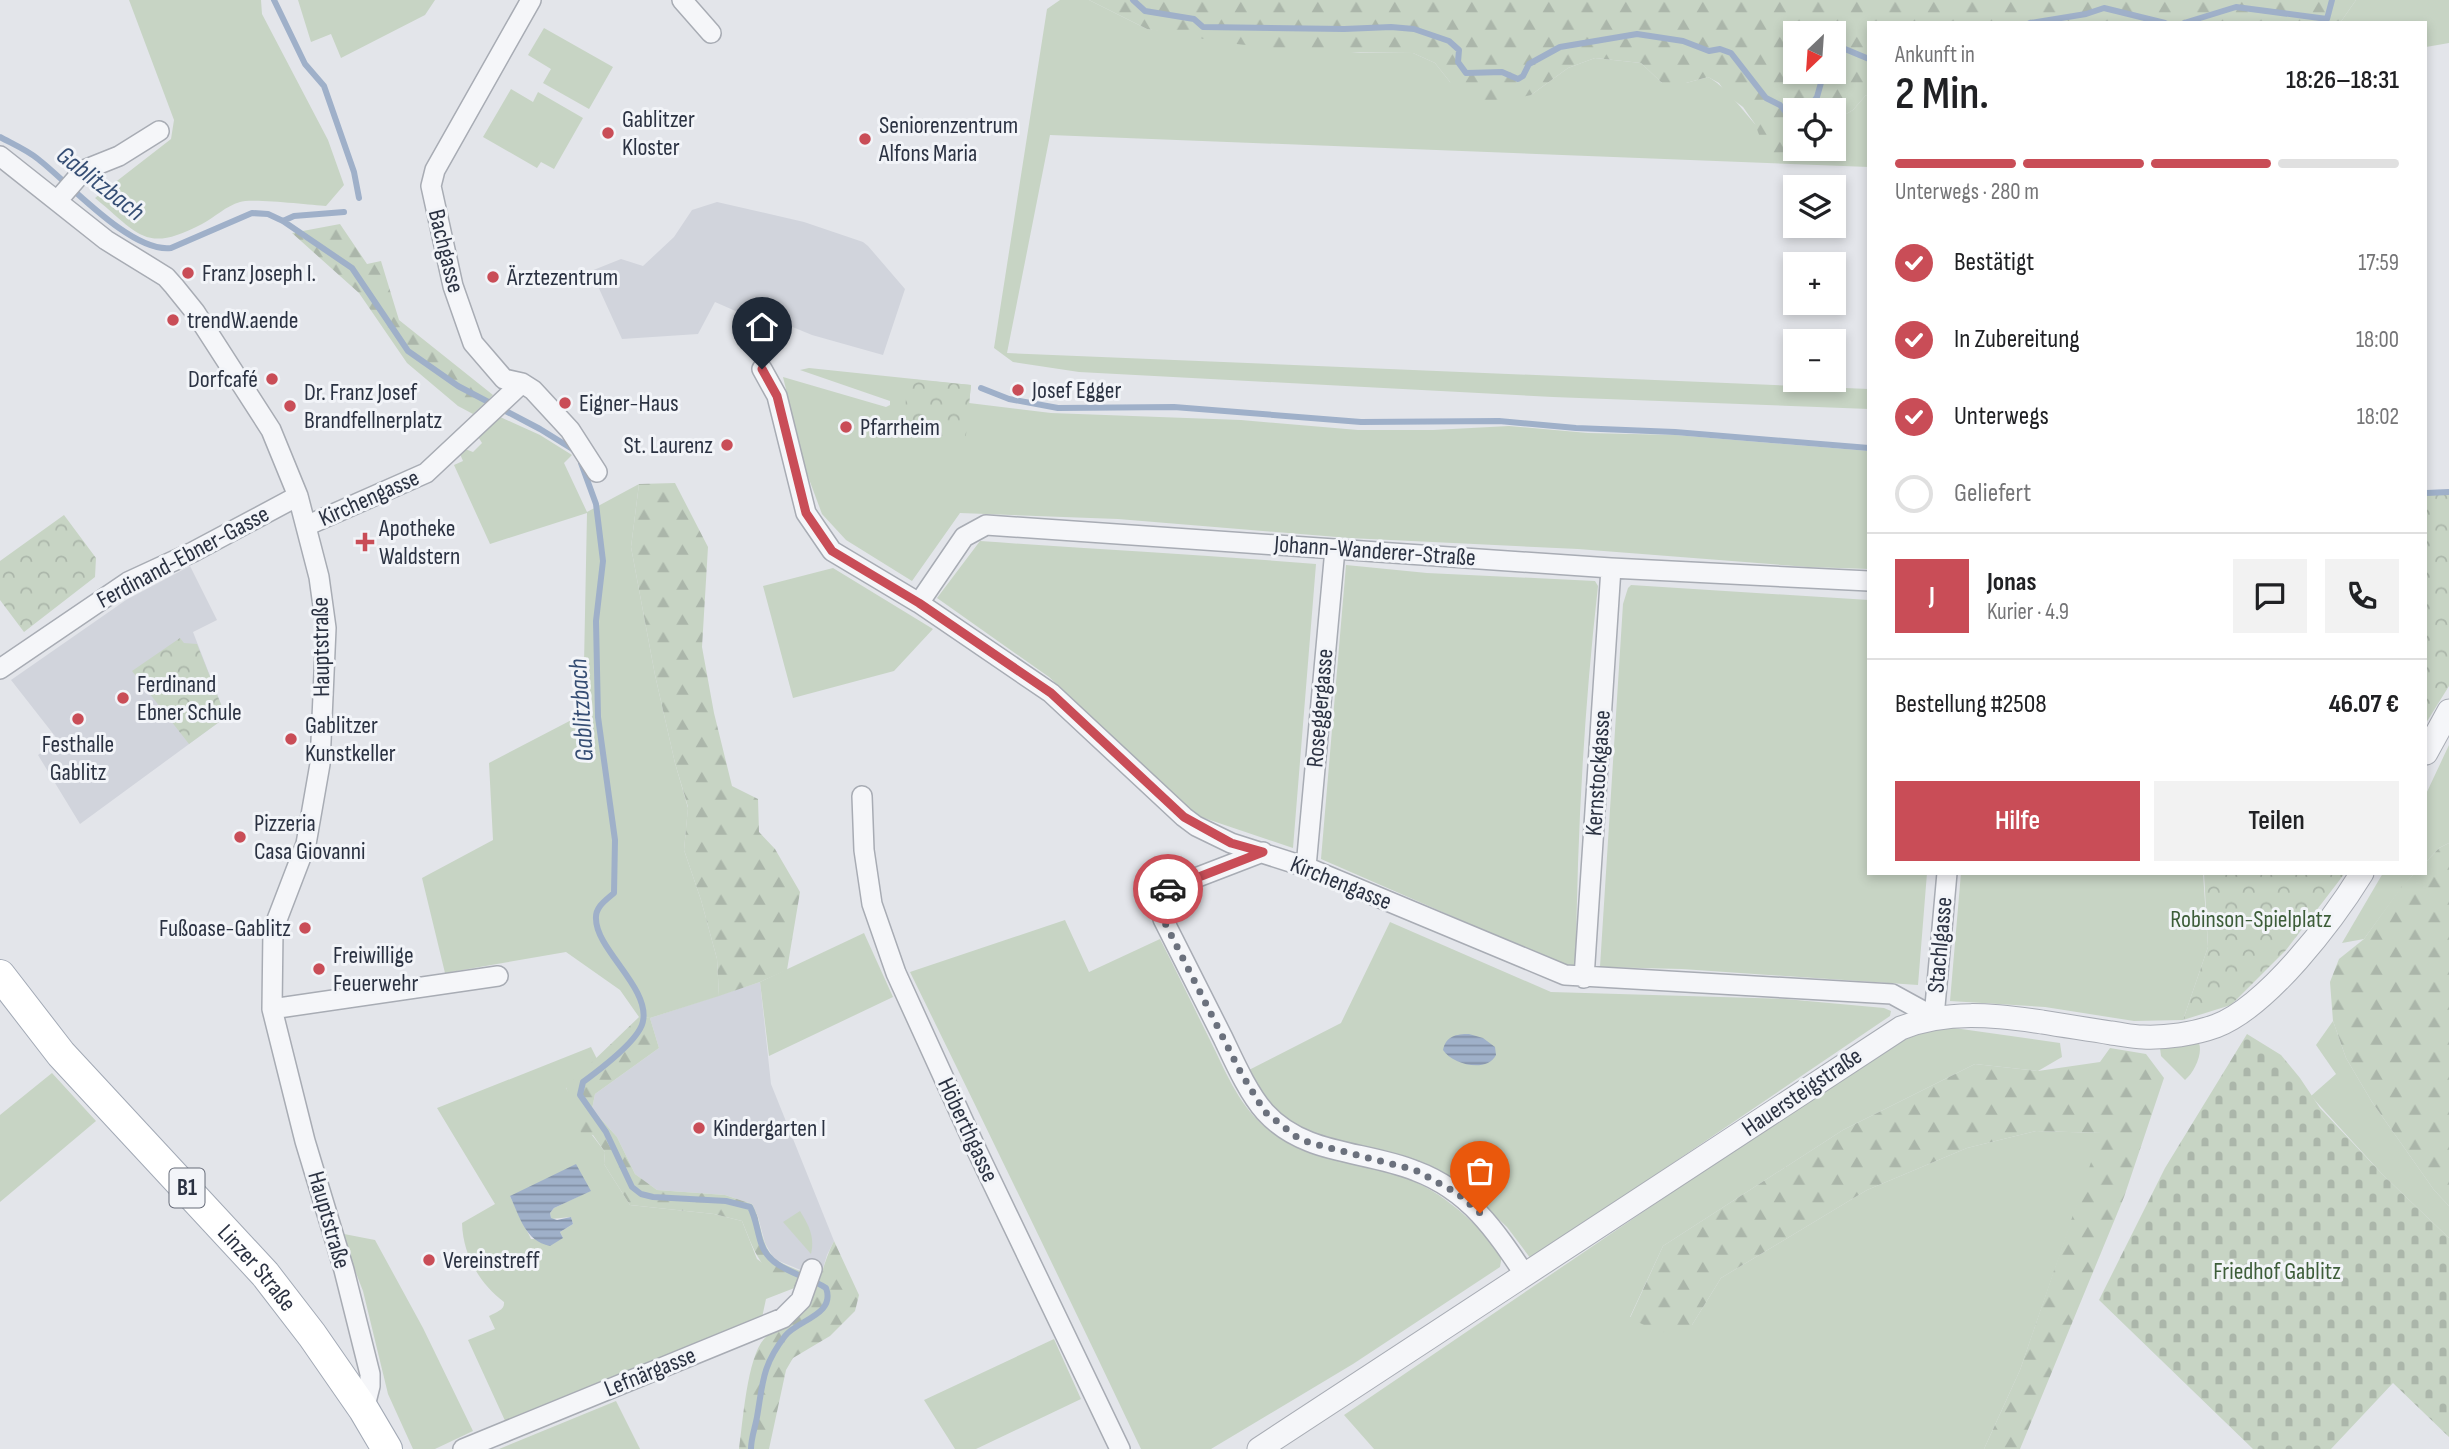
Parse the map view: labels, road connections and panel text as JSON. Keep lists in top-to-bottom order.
{
  "streets": {
    "main road": ["B1", "Linzer Straße"],
    "street": [
      "Bachgasse",
      "Kirchengasse",
      "Johann-Wanderer-Straße",
      "Ferdinand-Ebner-Gasse",
      "Hauptstraße",
      "Roseggergasse",
      "Kernstockgasse",
      "Stachlgasse",
      "Hauersteigstraße",
      "Höberthgasse",
      "Lefnärgasse"
    ]
  },
  "crossings": [
    ["Bachgasse", "Kirchengasse"],
    ["Kirchengasse", "Johann-Wanderer-Straße"],
    ["Kirchengasse", "Hauptstraße"],
    ["Kirchengasse", "Roseggergasse"],
    ["Kirchengasse", "Kernstockgasse"],
    ["Kirchengasse", "Stachlgasse"],
    ["Kirchengasse", "Hauersteigstraße"],
    ["Johann-Wanderer-Straße", "Roseggergasse"],
    ["Johann-Wanderer-Straße", "Kernstockgasse"],
    ["Ferdinand-Ebner-Gasse", "Hauptstraße"],
    ["Hauptstraße", "Linzer Straße"],
    ["Stachlgasse", "Hauersteigstraße"]
  ],
  "water": ["Gablitzbach"],
  "parks": ["Robinson-Spielplatz", "Friedhof Gablitz"],
  "places": {
    "other": [
      "Gablitzer Kloster",
      "Seniorenzentrum Alfons Maria",
      "Franz Joseph I.",
      "Ärztezentrum",
      "trendW.aende",
      "Dorfcafé",
      "Josef Egger",
      "Eigner-Haus",
      "Dr. Franz Josef Brandfellnerplatz",
      "Pfarrheim",
      "St. Laurenz",
      "Ferdinand Ebner Schule",
      "Festhalle Gablitz",
      "Gablitzer Kunstkeller",
      "Pizzeria Casa Giovanni",
      "Fußoase-Gablitz",
      "Freiwillige Feuerwehr",
      "Kindergarten I",
      "Vereinstreff"
    ],
    "health": ["Apotheke Waldstern"]
  },
  "north": "bottom left",
  "page": {
    "map_buttons": ["+", "−"],
    "heading": ["2 Min.", "Ankunft in", "18:26–18:31"],
    "panel": [
      "Jonas",
      "Kurier · 4.9",
      "Bestellung #2508",
      "46.07 €"
    ],
    "bar": "Unterwegs · 280 m",
    "list": [
      ["Bestätigt", "17:59"],
      ["In Zubereitung", "18:00"],
      ["Unterwegs", "18:02"],
      "Geliefert"
    ],
    "round": "J",
    "buttons": ["Hilfe", "Teilen"]
  }
}
